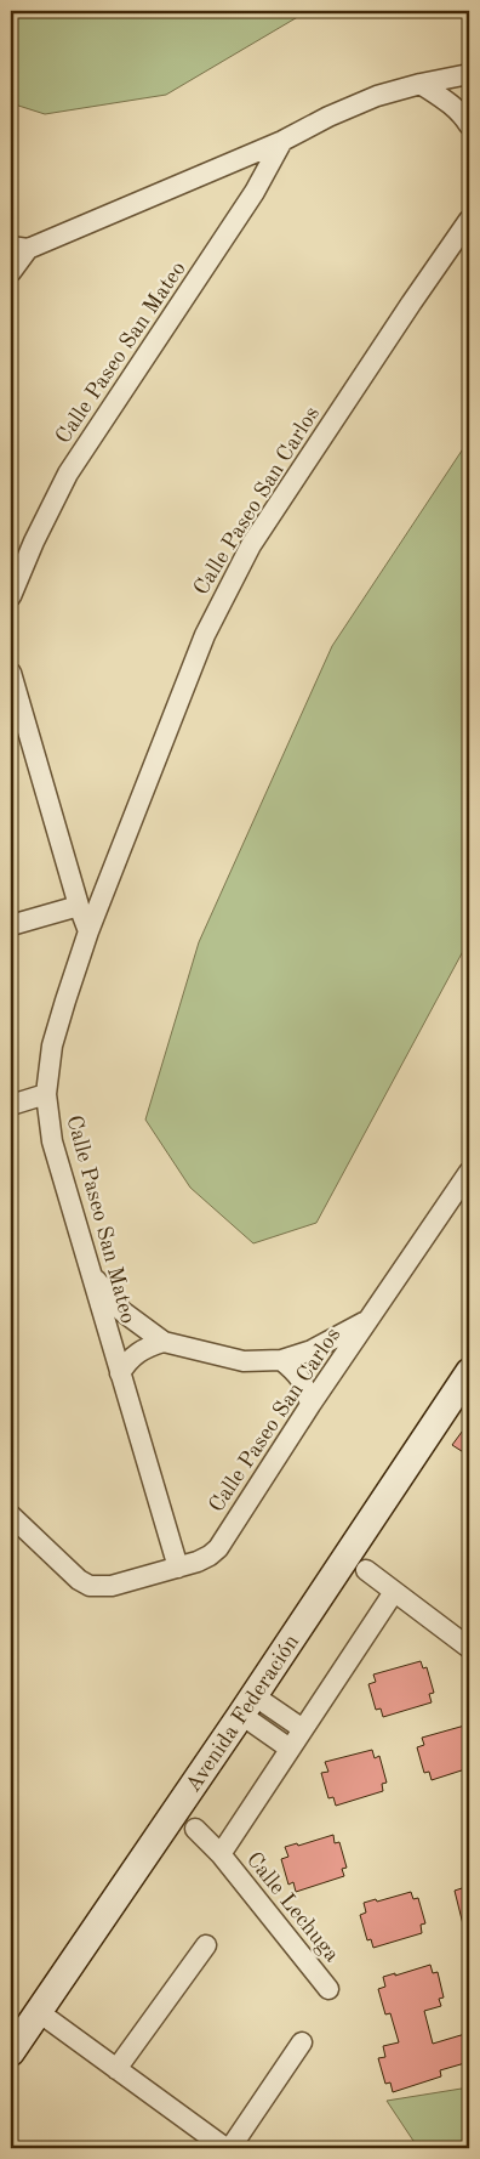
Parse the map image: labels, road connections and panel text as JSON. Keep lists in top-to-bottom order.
{
  "streets": {
    "main road": ["Avenida Federación"],
    "street": ["Calle Paseo San Mateo", "Calle Paseo San Carlos", "Calle Lechuga"]
  },
  "crossings": [
    ["Calle Paseo San Mateo", "Calle Paseo San Carlos"]
  ]
}
